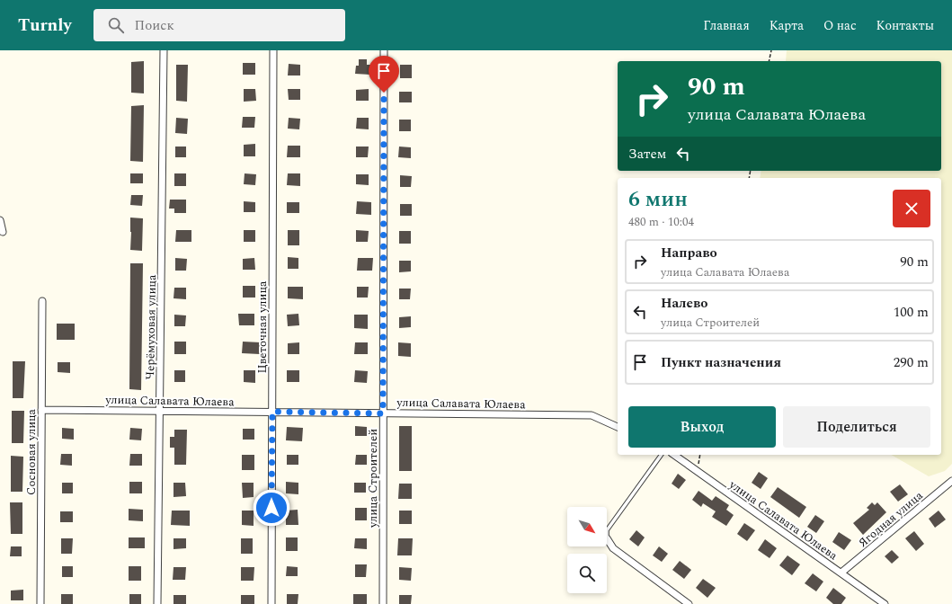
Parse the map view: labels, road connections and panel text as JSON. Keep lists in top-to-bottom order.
{
  "streets": {
    "street": [
      "Черёмуховая улица",
      "Цветочная улица",
      "улица Салавата Юлаева",
      "Сосновая улица",
      "улица Строителей",
      "Ягодная улица"
    ]
  },
  "crossings": [
    ["Черёмуховая улица", "улица Салавата Юлаева"],
    ["Цветочная улица", "улица Салавата Юлаева"],
    ["улица Салавата Юлаева", "Сосновая улица"],
    ["улица Салавата Юлаева", "улица Строителей"],
    ["улица Салавата Юлаева", "Ягодная улица"]
  ],
  "north": "bottom right",
  "page": {
    "header": "Turnly",
    "search": "Поиск",
    "nav": [
      "Главная",
      "Карта",
      "О нас",
      "Контакты"
    ],
    "turn": ["90 m", "улица Салавата Юлаева"],
    "then": "Затем",
    "heading": ["6 мин", "480 m · 10:04"],
    "list": [
      {
        "name": "Направо",
        "note": "улица Салавата Юлаева",
        "value": "90 m"
      },
      {
        "name": "Налево",
        "note": "улица Строителей",
        "value": "100 m"
      },
      {
        "name": "Пункт назначения",
        "value": "290 m"
      }
    ],
    "buttons": ["Выход", "Поделиться"]
  }
}
